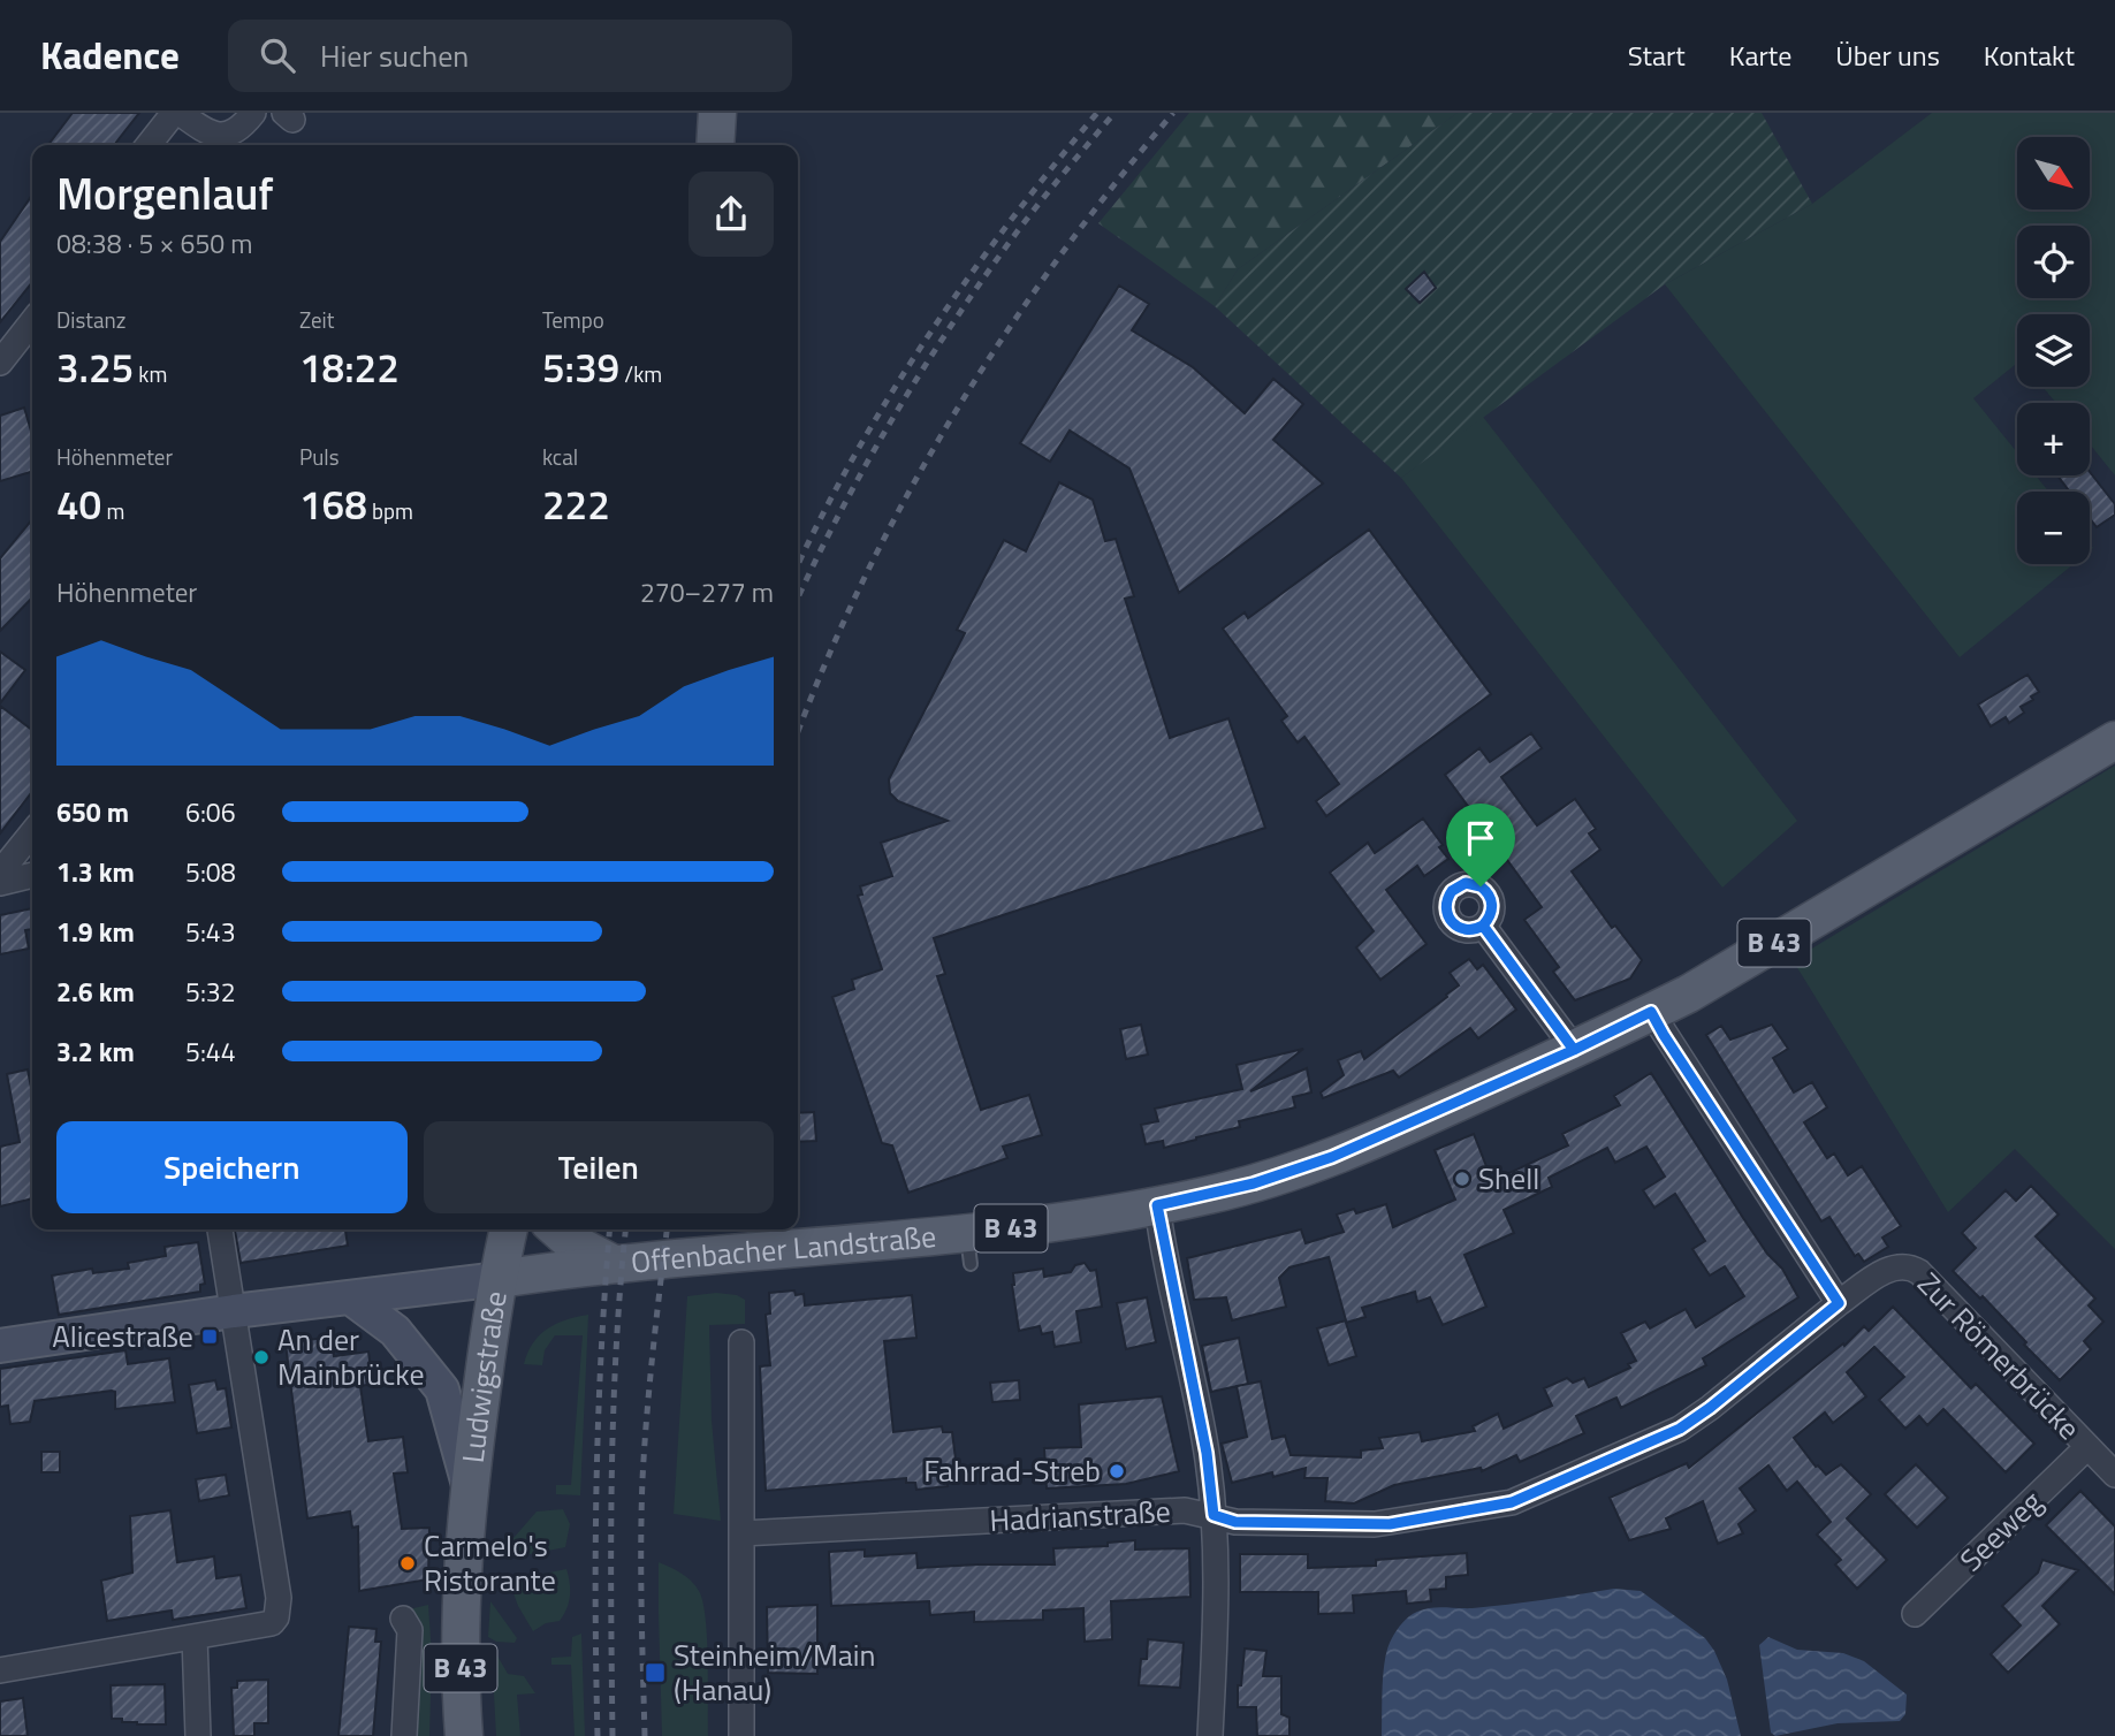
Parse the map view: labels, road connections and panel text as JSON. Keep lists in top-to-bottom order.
{
  "streets": {
    "main road": ["B 43", "Offenbacher Landstraße", "Ludwigstraße"],
    "street": ["Zur Römerbrücke", "Hadrianstraße", "Seeweg"]
  },
  "crossings": [
    ["Offenbacher Landstraße", "Ludwigstraße"],
    ["Zur Römerbrücke", "Hadrianstraße"],
    ["Zur Römerbrücke", "Seeweg"]
  ],
  "places": {
    "other": [
      "Shell",
      "An der Mainbrücke",
      "Fahrrad-Streb",
      "Carmelo's Ristorante"
    ],
    "transit": ["Alicestraße", "Steinheim/Main (Hanau)"]
  },
  "north": "bottom right",
  "page": {
    "header": "Kadence",
    "search": "Hier suchen",
    "nav": [
      "Start",
      "Karte",
      "Über uns",
      "Kontakt"
    ],
    "map_buttons": ["+", "−"],
    "heading": ["Morgenlauf", "08:38 · 5 × 650 m"],
    "stats": [
      ["Distanz", "3.25 km"],
      ["Zeit", "18:22"],
      ["Tempo", "5:39 /km"],
      ["Höhenmeter", "40 m"],
      ["Puls", "168 bpm"],
      ["kcal", "222"]
    ],
    "chart": ["Höhenmeter", "270–277 m"],
    "list": [
      {
        "name": "650 m",
        "note": "6:06"
      },
      {
        "name": "1.3 km",
        "note": "5:08"
      },
      {
        "name": "1.9 km",
        "note": "5:43"
      },
      {
        "name": "2.6 km",
        "note": "5:32"
      },
      {
        "name": "3.2 km",
        "note": "5:44"
      }
    ],
    "buttons": ["Speichern", "Teilen"]
  }
}
